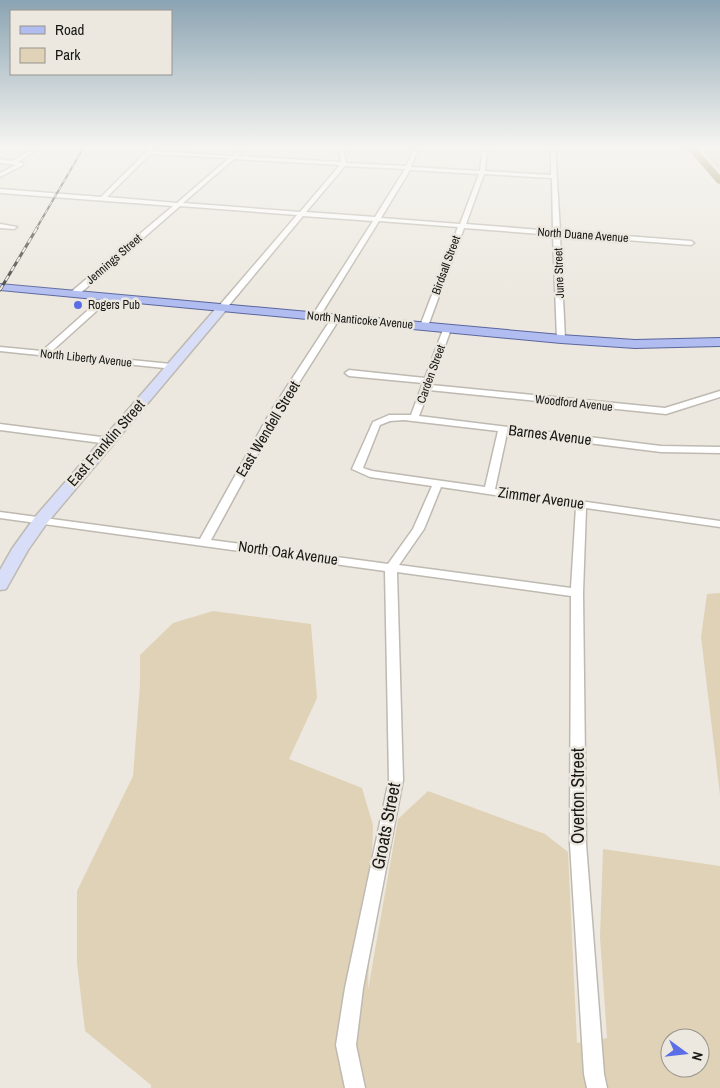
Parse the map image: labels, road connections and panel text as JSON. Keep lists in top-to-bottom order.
{
  "streets": {
    "main road": ["North Nanticoke Avenue"],
    "street": [
      "North Duane Avenue",
      "Jennings Street",
      "Birdsall Street",
      "June Street",
      "North Liberty Avenue",
      "Carden Street",
      "Woodford Avenue",
      "East Wendell Street",
      "Barnes Avenue",
      "East Franklin Street",
      "Zimmer Avenue",
      "North Oak Avenue",
      "Overton Street",
      "Groats Street"
    ]
  },
  "crossings": [
    ["North Duane Avenue", "Jennings Street"],
    ["North Duane Avenue", "Birdsall Street"],
    ["North Duane Avenue", "June Street"],
    ["Jennings Street", "North Nanticoke Avenue"],
    ["Birdsall Street", "North Nanticoke Avenue"],
    ["June Street", "North Nanticoke Avenue"],
    ["North Nanticoke Avenue", "Carden Street"],
    ["North Nanticoke Avenue", "East Wendell Street"],
    ["North Nanticoke Avenue", "East Franklin Street"],
    ["North Liberty Avenue", "East Franklin Street"],
    ["Carden Street", "Woodford Avenue"],
    ["Carden Street", "Barnes Avenue"],
    ["East Wendell Street", "North Oak Avenue"],
    ["Barnes Avenue", "Zimmer Avenue"],
    ["East Franklin Street", "North Oak Avenue"],
    ["Zimmer Avenue", "Overton Street"],
    ["Zimmer Avenue", "Groats Street"],
    ["North Oak Avenue", "Overton Street"],
    ["North Oak Avenue", "Groats Street"]
  ],
  "places": ["Rogers Pub"],
  "legend": ["Road", "Park"],
  "north": "right"
}
